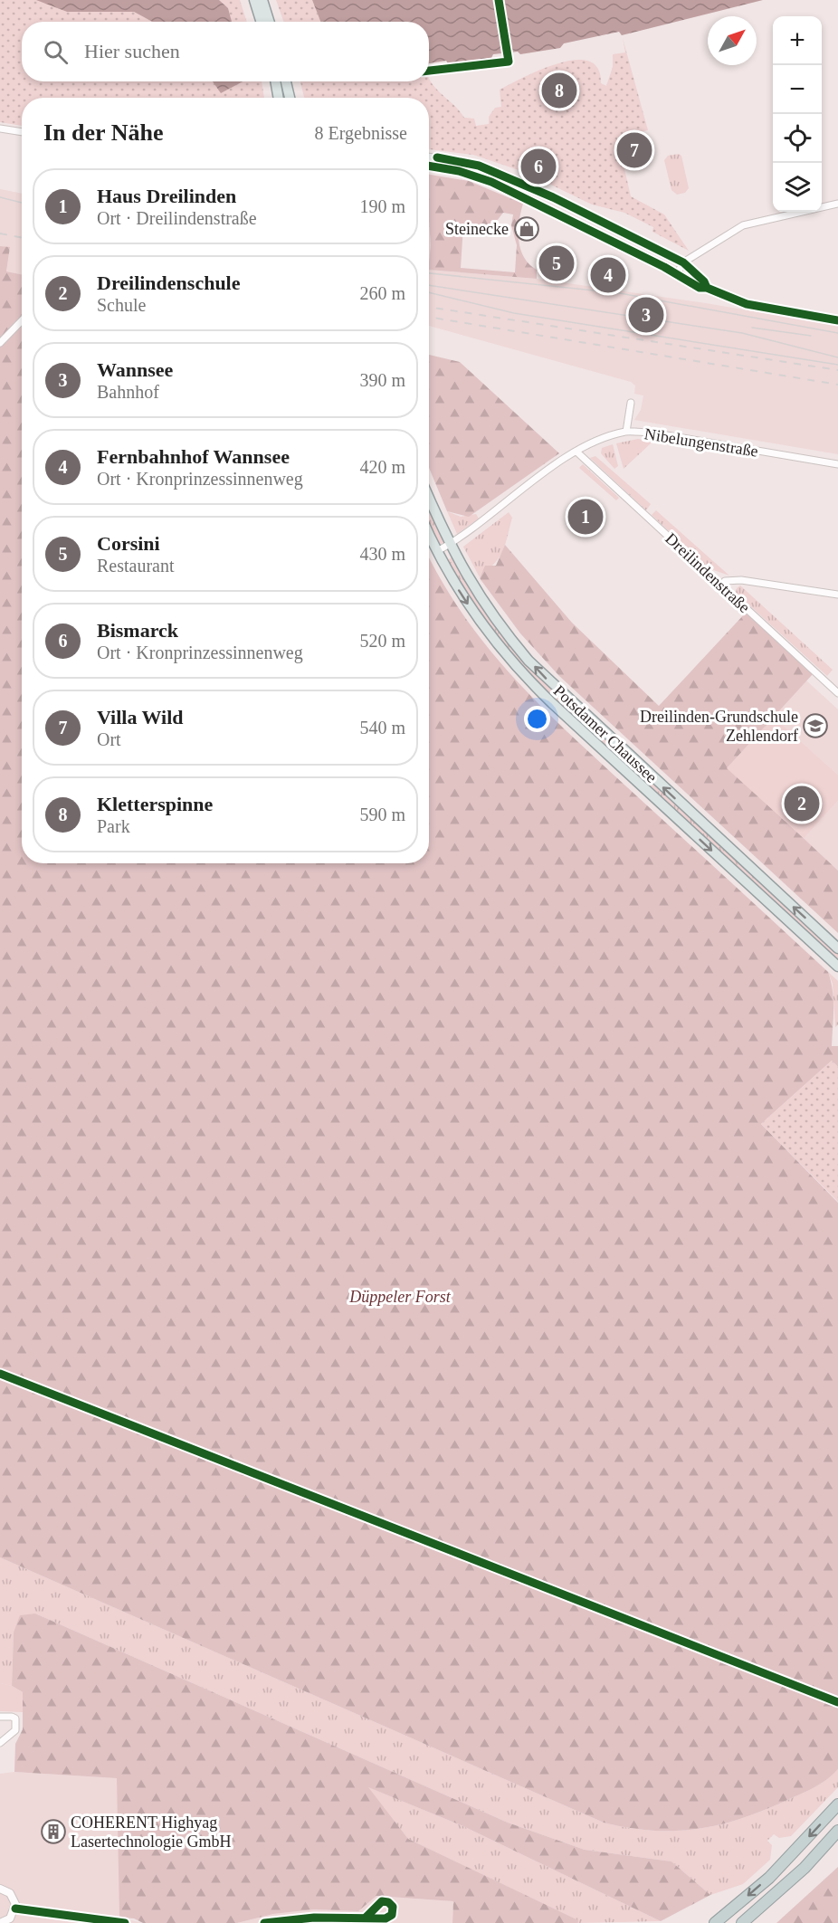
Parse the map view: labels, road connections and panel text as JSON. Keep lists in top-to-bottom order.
{
  "streets": {
    "main road": ["Potsdamer Chaussee"],
    "street": ["Nibelungenstraße", "Dreilindenstraße"]
  },
  "crossings": [
    ["Nibelungenstraße", "Dreilindenstraße"],
    ["Nibelungenstraße", "Potsdamer Chaussee"]
  ],
  "parks": ["Düppeler Forst"],
  "places": {
    "shop": ["Steinecke"],
    "school or university": ["Dreilinden-Grundschule Zehlendorf"],
    "building": ["COHERENT Highyag Lasertechnologie GmbH"]
  },
  "north": "top right",
  "page": {
    "map_buttons": ["+", "−"],
    "search": "Hier suchen",
    "pins": [
      "8",
      "7",
      "6",
      "5",
      "4",
      "3",
      "1",
      "2"
    ],
    "heading": ["In der Nähe", "8 Ergebnisse"],
    "list": [
      {
        "mark": "1",
        "name": "Haus Dreilinden",
        "note": "Ort · Dreilindenstraße",
        "value": "190 m"
      },
      {
        "mark": "2",
        "name": "Dreilindenschule",
        "note": "Schule",
        "value": "260 m"
      },
      {
        "mark": "3",
        "name": "Wannsee",
        "note": "Bahnhof",
        "value": "390 m"
      },
      {
        "mark": "4",
        "name": "Fernbahnhof Wannsee",
        "note": "Ort · Kronprinzessinnenweg",
        "value": "420 m"
      },
      {
        "mark": "5",
        "name": "Corsini",
        "note": "Restaurant",
        "value": "430 m"
      },
      {
        "mark": "6",
        "name": "Bismarck",
        "note": "Ort · Kronprinzessinnenweg",
        "value": "520 m"
      },
      {
        "mark": "7",
        "name": "Villa Wild",
        "note": "Ort",
        "value": "540 m"
      },
      {
        "mark": "8",
        "name": "Kletterspinne",
        "note": "Park",
        "value": "590 m"
      }
    ]
  }
}
